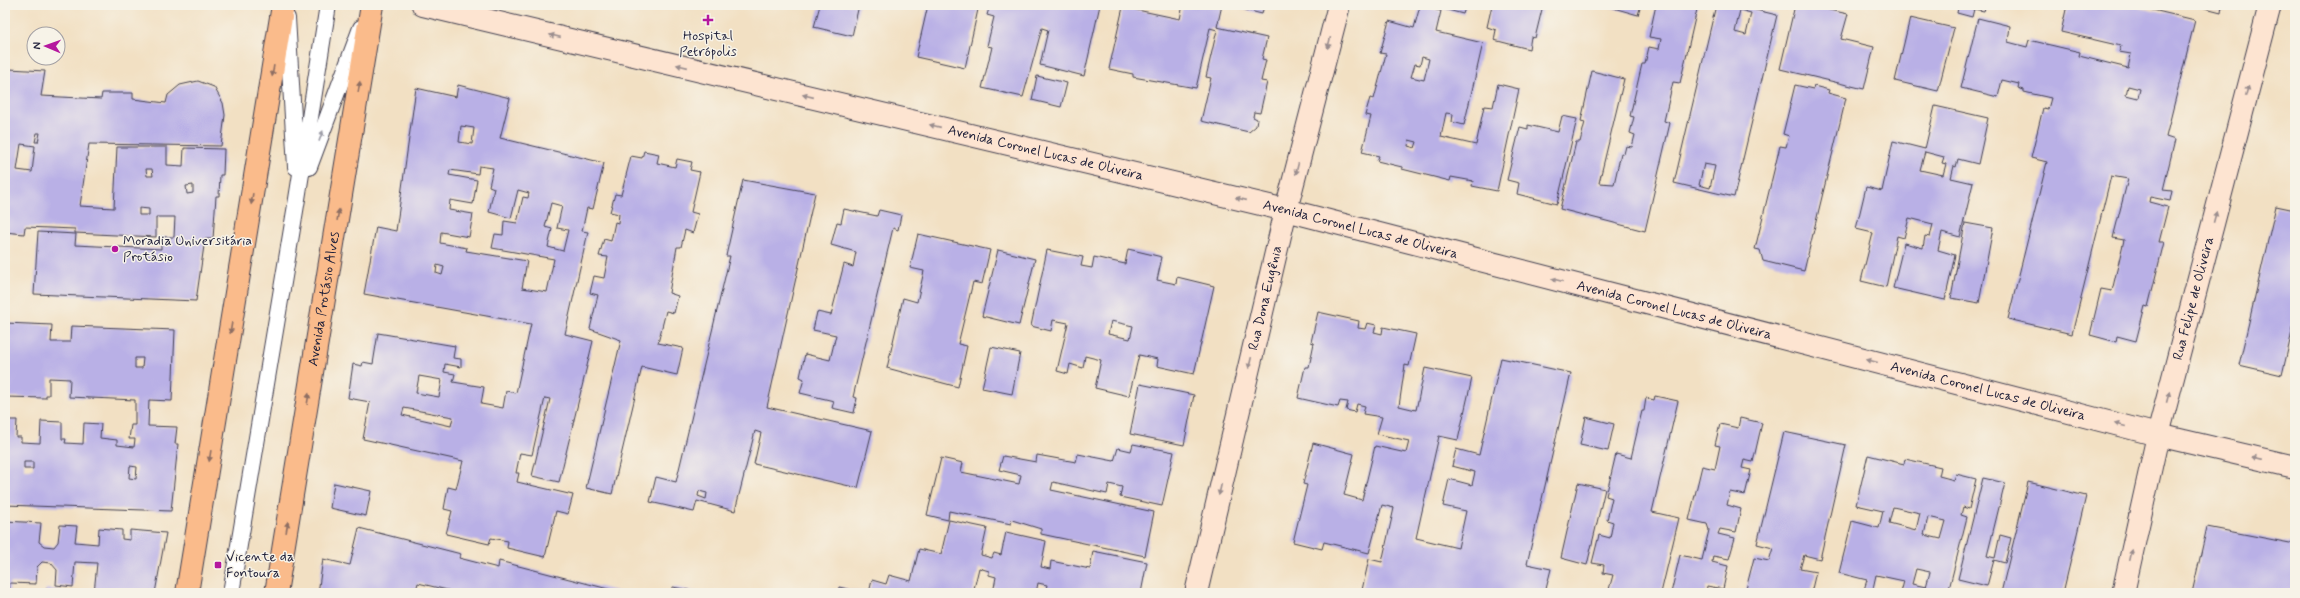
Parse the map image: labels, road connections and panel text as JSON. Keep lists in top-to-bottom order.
{
  "streets": {
    "main road": ["Avenida Protásio Alves"],
    "street": ["Avenida Coronel Lucas de Oliveira", "Rua Felipe de Oliveira", "Rua Dona Eugênia"]
  },
  "crossings": [
    ["Avenida Coronel Lucas de Oliveira", "Rua Felipe de Oliveira"],
    ["Avenida Coronel Lucas de Oliveira", "Rua Dona Eugênia"]
  ],
  "one_way": ["Avenida Coronel Lucas de Oliveira", "Rua Felipe de Oliveira", "Rua Dona Eugênia"],
  "places": {
    "health": ["Hospital Petrópolis"],
    "other": ["Moradia Universitária Protásio"],
    "transit": ["Vicente da Fontoura"]
  },
  "north": "left"
}
